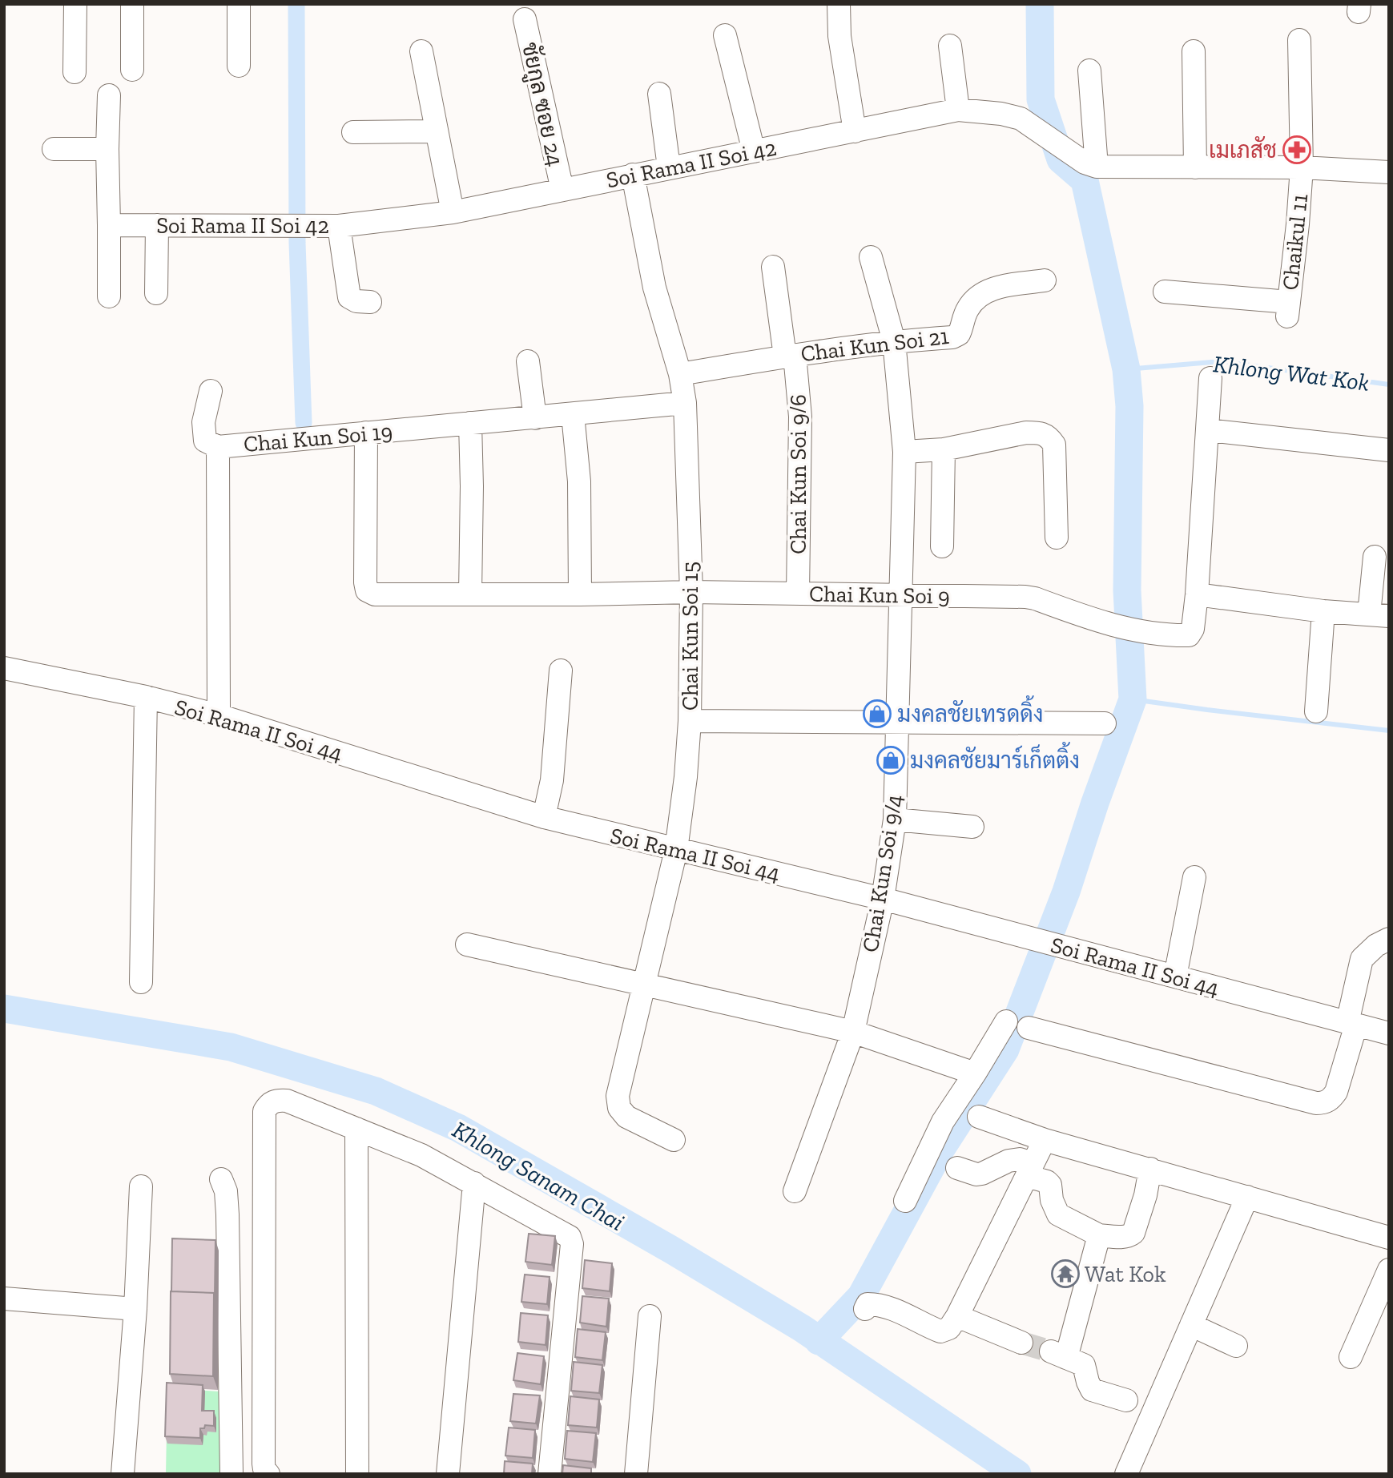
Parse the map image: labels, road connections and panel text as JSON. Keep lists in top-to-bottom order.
{
  "streets": {
    "street": [
      "ชัยกูล ซอย 24",
      "Soi Rama II Soi 42",
      "Chaikul 11",
      "Chai Kun Soi 21",
      "Chai Kun Soi 19",
      "Chai Kun Soi 9/6",
      "Chai Kun Soi 9",
      "Chai Kun Soi 15",
      "Soi Rama II Soi 44",
      "Chai Kun Soi 9/4"
    ]
  },
  "crossings": [
    ["ชัยกูล ซอย 24", "Soi Rama II Soi 42"],
    ["Soi Rama II Soi 42", "Chai Kun Soi 15"],
    ["Chai Kun Soi 21", "Chai Kun Soi 9/6"],
    ["Chai Kun Soi 21", "Chai Kun Soi 15"],
    ["Chai Kun Soi 21", "Chai Kun Soi 9/4"],
    ["Chai Kun Soi 19", "Chai Kun Soi 9"],
    ["Chai Kun Soi 19", "Chai Kun Soi 15"],
    ["Chai Kun Soi 19", "Soi Rama II Soi 44"],
    ["Chai Kun Soi 9/6", "Chai Kun Soi 9"],
    ["Chai Kun Soi 9", "Chai Kun Soi 15"],
    ["Chai Kun Soi 9", "Chai Kun Soi 9/4"],
    ["Chai Kun Soi 15", "Soi Rama II Soi 44"],
    ["Soi Rama II Soi 44", "Chai Kun Soi 9/4"]
  ],
  "water": ["Khlong Wat Kok", "Khlong Sanam Chai"],
  "places": {
    "pharmacy": ["เมเภสัช"],
    "shop": ["มงคลชัยเทรดดิ้ง", "มงคลชัยมาร์เก็ตติ้ง"],
    "temple": ["Wat Kok"]
  }
}
